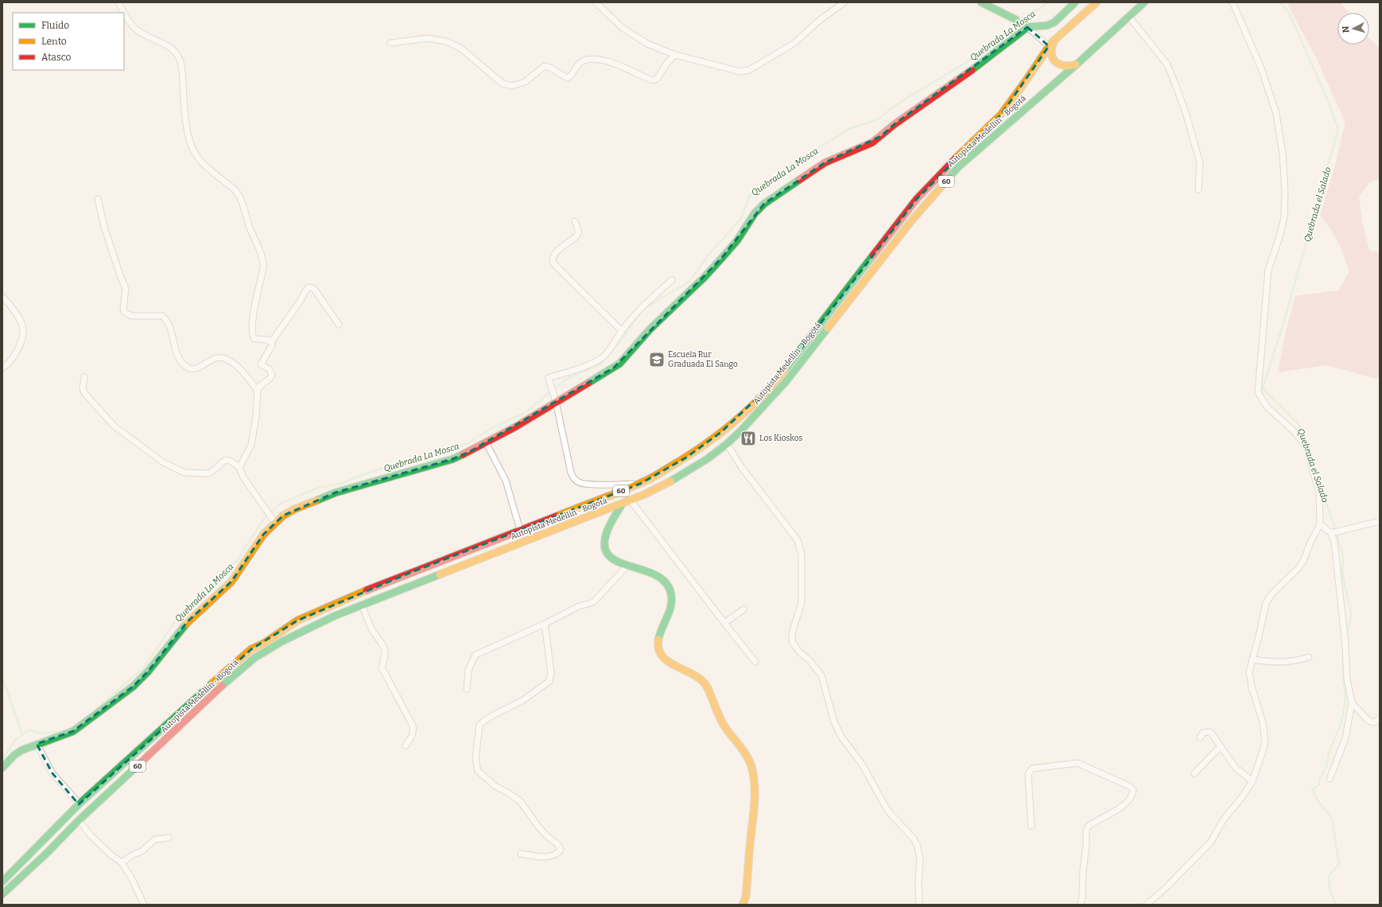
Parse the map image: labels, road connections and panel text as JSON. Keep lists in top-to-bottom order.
{
  "streets": {
    "main road": ["Autopista Medellín - Bogotá", "60"]
  },
  "water": ["Quebrada La Mosca", "Quebrada el Salado"],
  "places": {
    "school or university": ["Escuela Rur Graduada El Sango"],
    "restaurant": ["Los Kioskos"]
  },
  "legend": ["Fluido", "Lento", "Atasco"],
  "north": "left"
}
